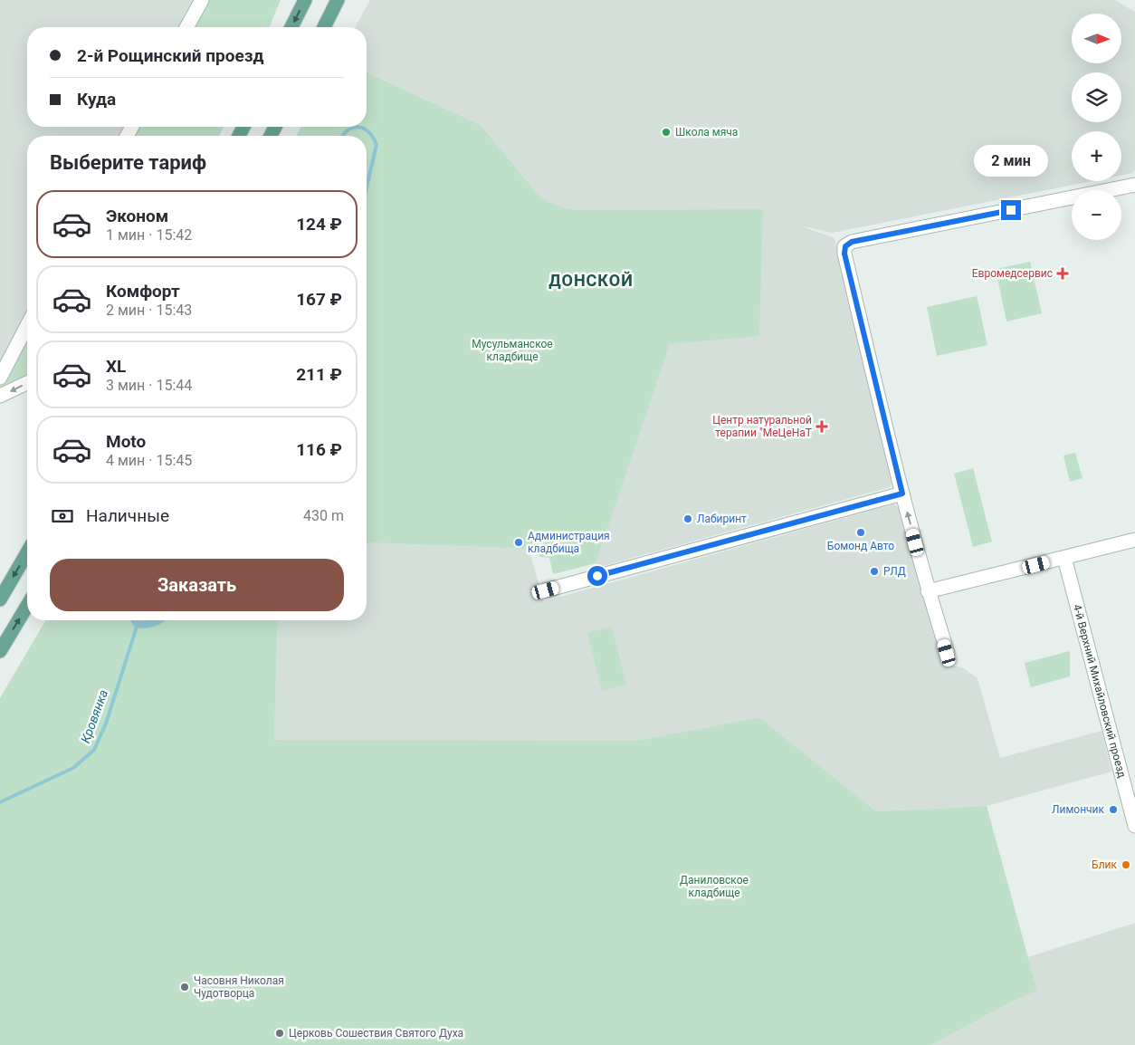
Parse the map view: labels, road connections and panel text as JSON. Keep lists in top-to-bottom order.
{
  "streets": {
    "street": ["4-й Верхний Михайловский проезд"]
  },
  "districts": ["ДОНСКОЙ"],
  "water": ["Кровянка"],
  "parks": ["Мусульманское кладбище", "Даниловское кладбище"],
  "places": {
    "other": [
      "Школа мяча",
      "Лабиринт",
      "Бомонд Авто",
      "Администрация кладбища",
      "РЛД",
      "Лимончик",
      "Блик",
      "Часовня Николая Чудотворца",
      "Церковь Сошествия Святого Духа"
    ],
    "health": ["Евромедсервис", "Центр натуральной терапии \"МеЦеНаТ"]
  },
  "north": "right",
  "page": {
    "map_buttons": ["+", "−"],
    "banner": ["2-й Рощинский проезд", "Куда"],
    "heading": "Выберите тариф",
    "bubble": "2 мин",
    "list": [
      {
        "name": "Эконом",
        "note": "1 мин · 15:42",
        "value": "124 ₽"
      },
      {
        "name": "Комфорт",
        "note": "2 мин · 15:43",
        "value": "167 ₽"
      },
      {
        "name": "XL",
        "note": "3 мин · 15:44",
        "value": "211 ₽"
      },
      {
        "name": "Moto",
        "note": "4 мин · 15:45",
        "value": "116 ₽"
      }
    ],
    "pay": ["Наличные", "430 m"],
    "buttons": "Заказать"
  }
}
